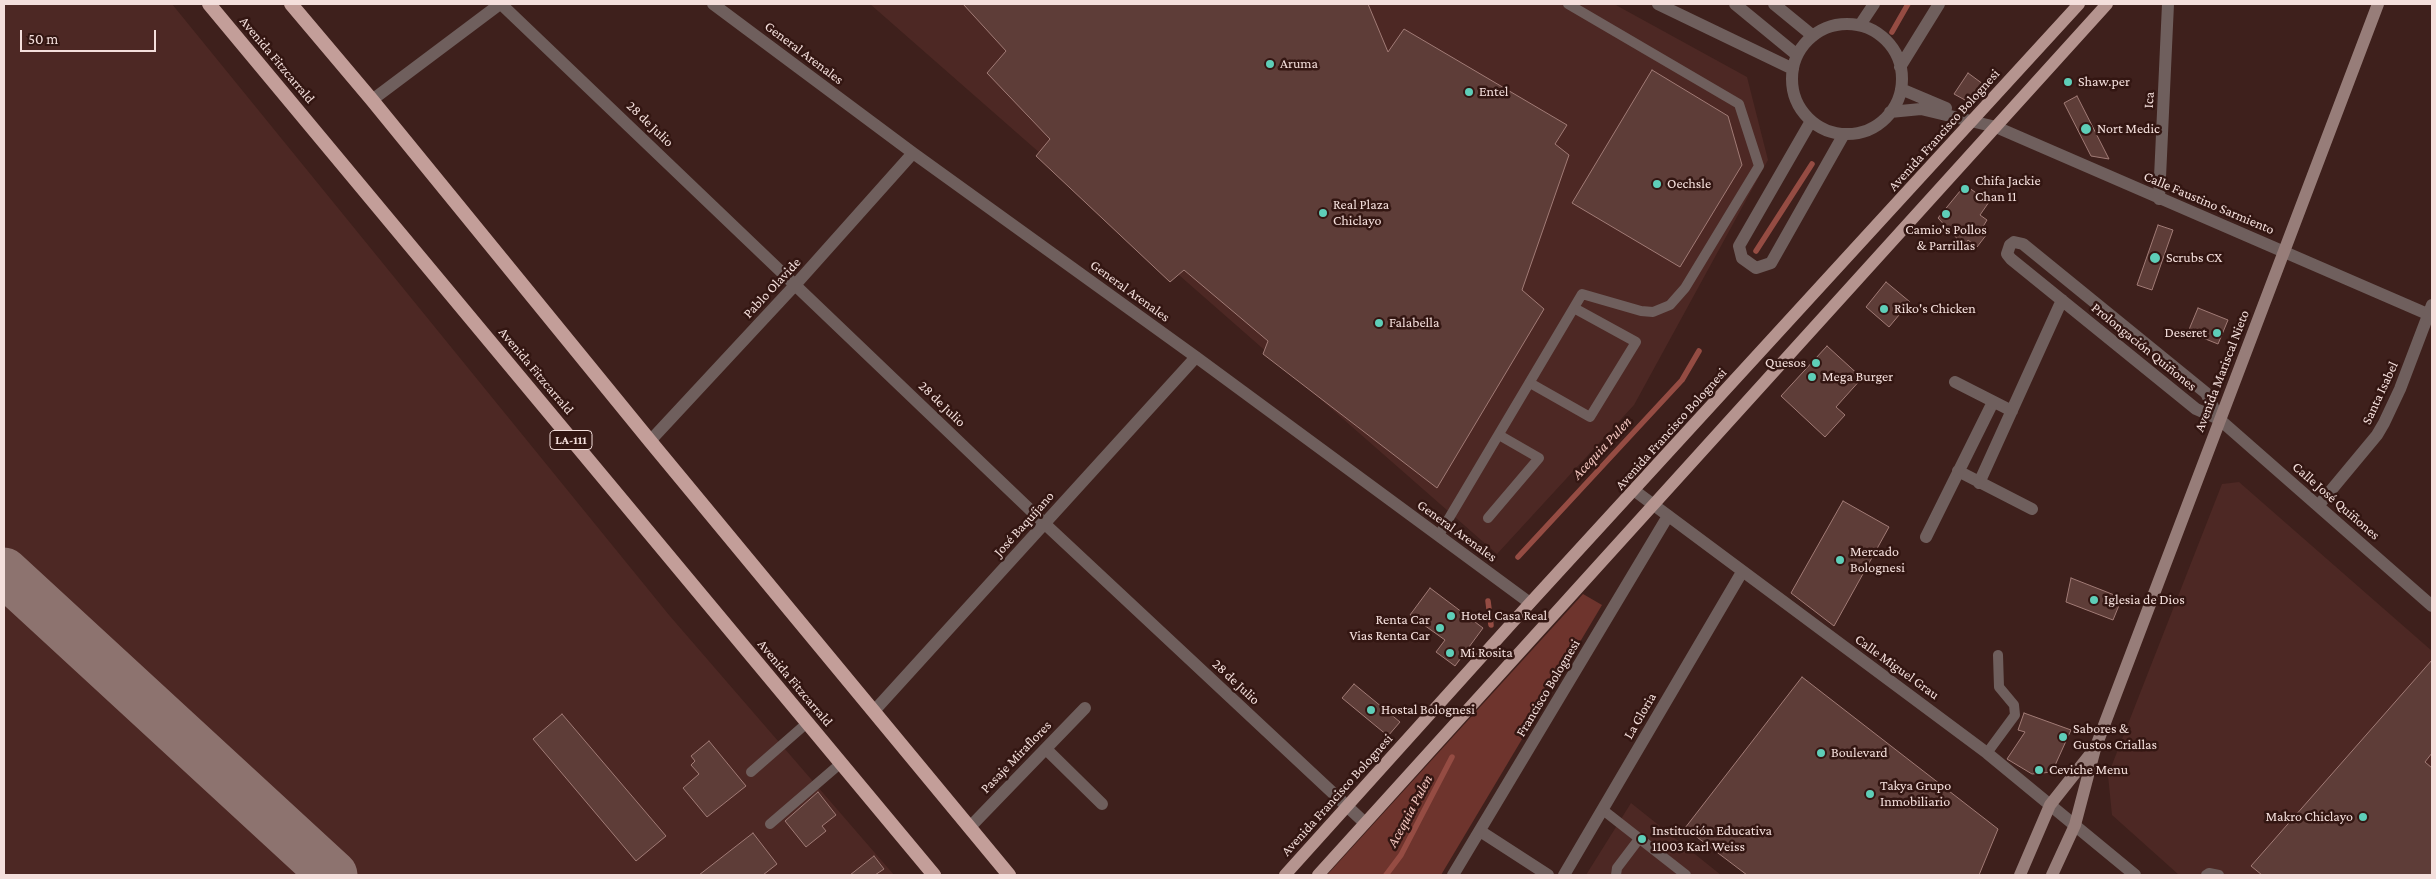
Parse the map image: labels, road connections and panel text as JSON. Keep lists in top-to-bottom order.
{
  "streets": {
    "highway": ["Avenida Fitzcarrald", "LA-111"],
    "main road": ["Avenida Francisco Bolognesi", "Avenida Mariscal Nieto"],
    "street": [
      "General Arenales",
      "Ica",
      "28 de Julio",
      "Calle Faustino Sarmiento",
      "Pablo Olavide",
      "Prolongación Quiñones",
      "Santa Isabel",
      "Calle José Quiñones",
      "José Baquíjano",
      "Calle Miguel Grau",
      "Francisco Bolognesi",
      "La Gloria",
      "Pasaje Miraflores"
    ]
  },
  "crossings": [
    ["General Arenales", "Avenida Francisco Bolognesi"],
    ["General Arenales", "Pablo Olavide"],
    ["General Arenales", "José Baquíjano"],
    ["Ica", "Calle Faustino Sarmiento"],
    ["28 de Julio", "Avenida Francisco Bolognesi"],
    ["28 de Julio", "Pablo Olavide"],
    ["28 de Julio", "José Baquíjano"],
    ["Avenida Francisco Bolognesi", "Calle Faustino Sarmiento"],
    ["Avenida Francisco Bolognesi", "Calle Miguel Grau"],
    ["Calle Faustino Sarmiento", "Avenida Mariscal Nieto"],
    ["Calle Faustino Sarmiento", "Santa Isabel"],
    ["Prolongación Quiñones", "Avenida Mariscal Nieto"],
    ["Prolongación Quiñones", "Calle José Quiñones"],
    ["Avenida Mariscal Nieto", "Calle José Quiñones"],
    ["Avenida Mariscal Nieto", "Calle Miguel Grau"],
    ["Santa Isabel", "Calle José Quiñones"],
    ["Calle Miguel Grau", "Francisco Bolognesi"],
    ["Calle Miguel Grau", "La Gloria"]
  ],
  "water": ["Acequia Pulen"],
  "places": [
    "Aruma",
    "Shaw.per",
    "Entel",
    "Nort Medic",
    "Oechsle",
    "Chifa Jackie Chan 11",
    "Real Plaza Chiclayo",
    "Camio's Pollos & Parrillas",
    "Scrubs CX",
    "Riko's Chicken",
    "Falabella",
    "Deseret",
    "Quesos",
    "Mega Burger",
    "Mercado Bolognesi",
    "Iglesia de Dios",
    "Hotel Casa Real",
    "Renta Car Vias Renta Car",
    "Mi Rosita",
    "Hostal Bolognesi",
    "Sabores & Gustos Criallas",
    "Boulevard",
    "Ceviche Menu",
    "Takya Grupo Inmobiliario",
    "Makro Chiclayo",
    "Institución Educativa 11003 Karl Weiss"
  ],
  "scale_bar": "50 m"
}
